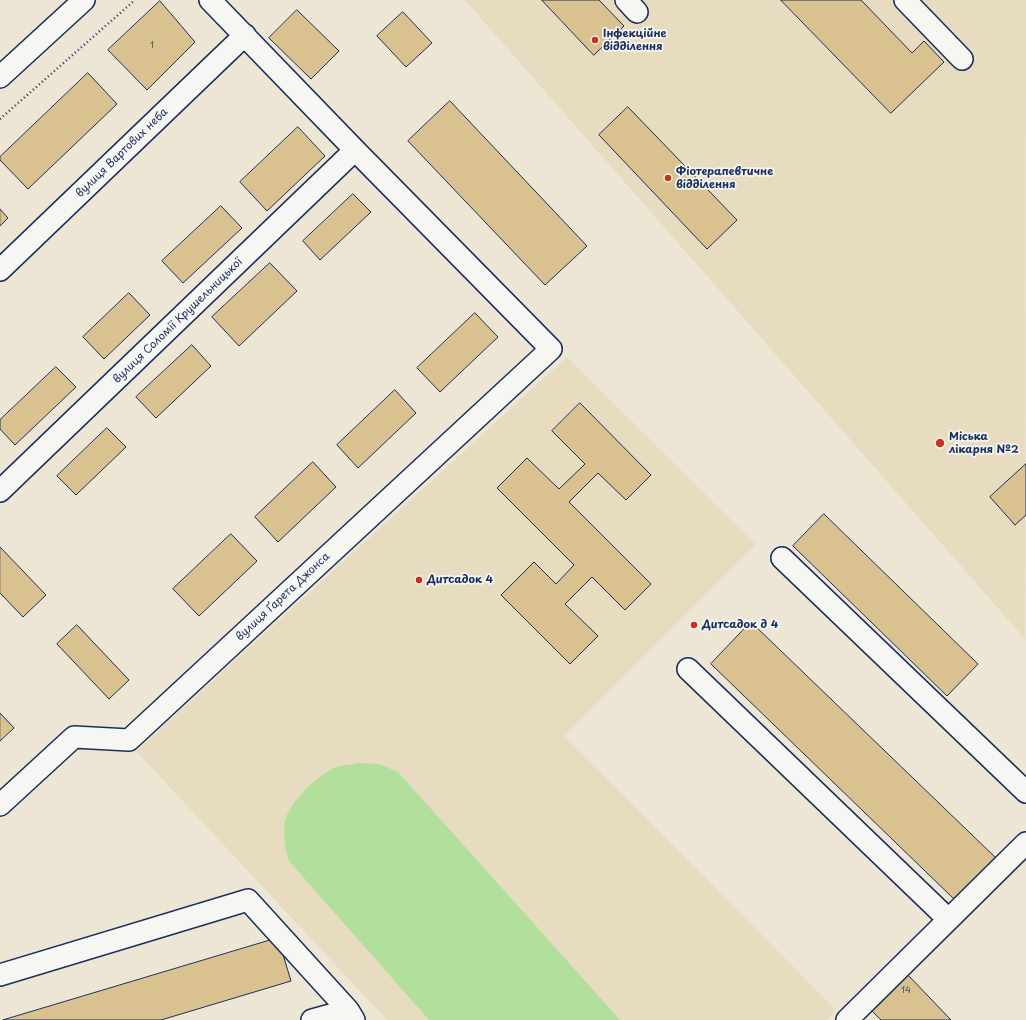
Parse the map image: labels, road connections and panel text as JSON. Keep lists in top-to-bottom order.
{
  "streets": {
    "street": ["вулиця Вартових неба", "вулиця Соломії Крушельницької", "вулиця Ґарета Джонса"]
  },
  "crossings": [
    ["вулиця Соломії Крушельницької", "вулиця Ґарета Джонса"]
  ],
  "places": [
    "Інфекційне відділення",
    "Фіотерапевтичне відділення",
    "Міська лікарня №2",
    "Дитсадок 4",
    "Дитсадок д 4"
  ],
  "house_numbers": ["1", "14"]
}
